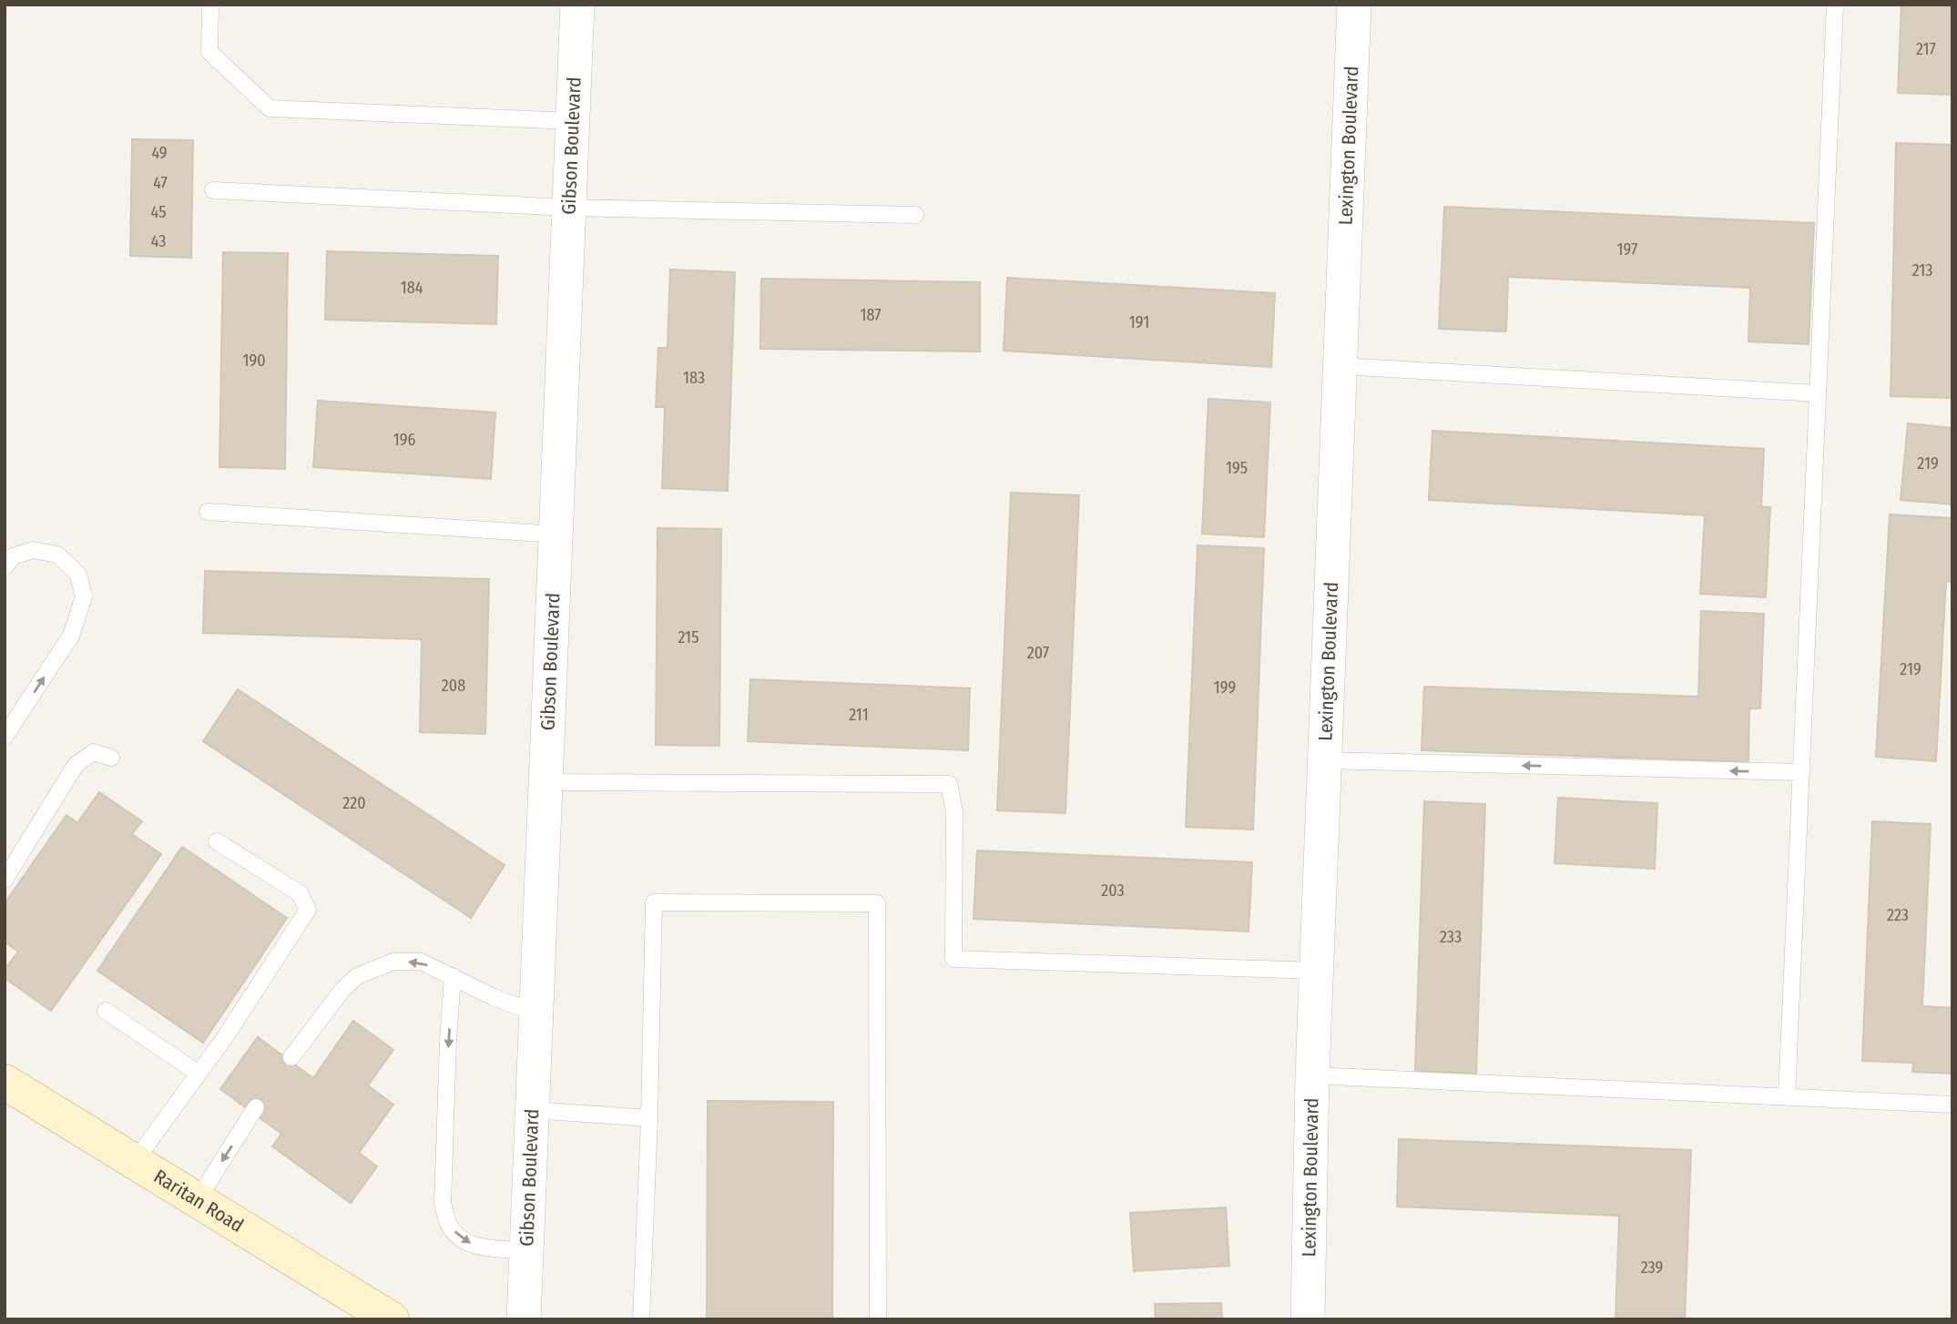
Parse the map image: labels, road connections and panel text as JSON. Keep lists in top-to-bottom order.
{
  "streets": {
    "main road": ["Raritan Road"],
    "street": ["Gibson Boulevard", "Lexington Boulevard"]
  },
  "house_numbers": [
    "217",
    "49",
    "47",
    "45",
    "43",
    "197",
    "213",
    "184",
    "187",
    "191",
    "190",
    "183",
    "196",
    "219",
    "195",
    "215",
    "207",
    "219",
    "208",
    "199",
    "211",
    "220",
    "203",
    "223",
    "233",
    "239"
  ]
}
